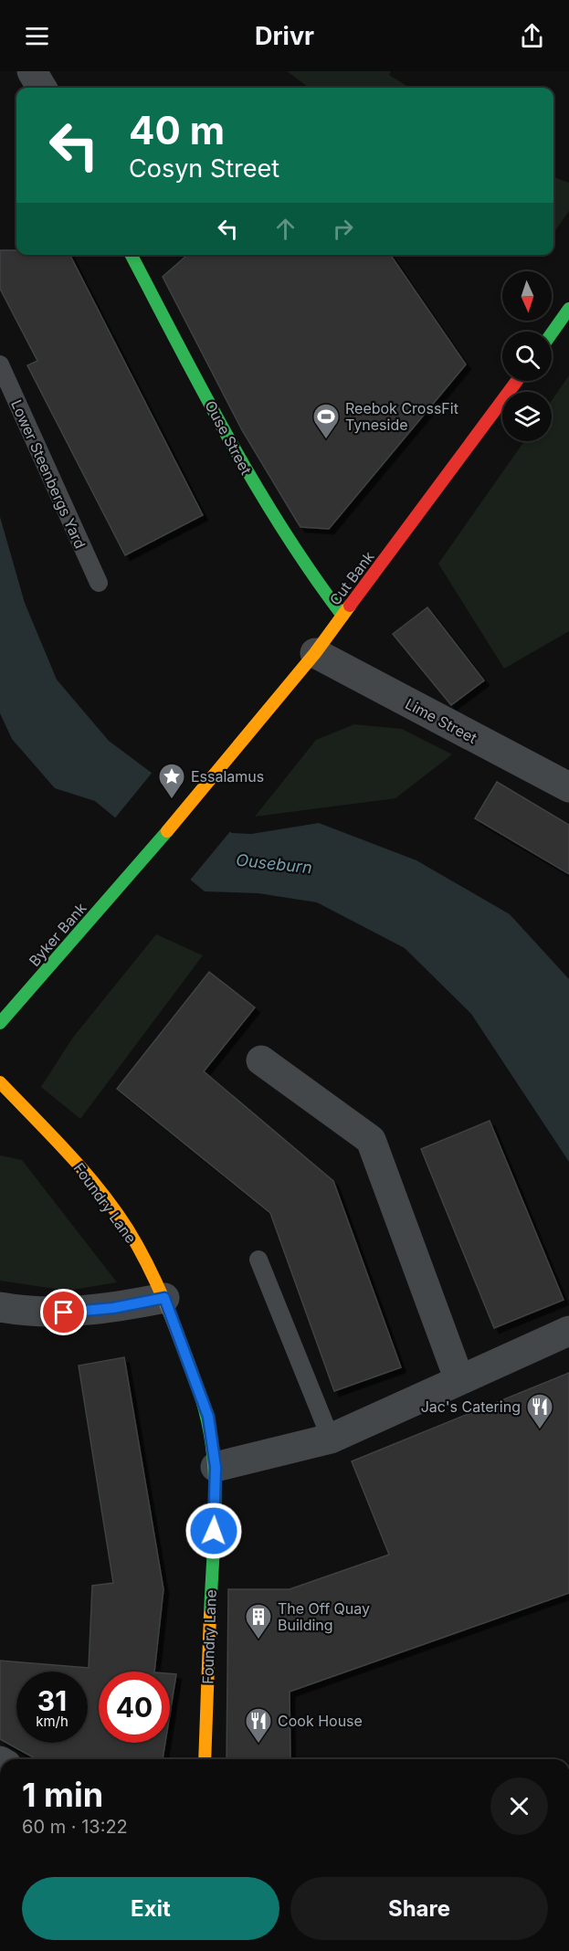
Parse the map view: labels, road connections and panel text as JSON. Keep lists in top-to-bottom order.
{
  "streets": {
    "street": [
      "Ouse Street",
      "Cut Bank",
      "Lime Street",
      "Byker Bank",
      "Foundry Lane"
    ],
    "lane": ["Lower Steenbergs Yard"]
  },
  "crossings": [
    ["Ouse Street", "Cut Bank"],
    ["Cut Bank", "Lime Street"],
    ["Cut Bank", "Byker Bank"]
  ],
  "water": ["Ouseburn"],
  "places": {
    "sports": ["Reebok CrossFit Tyneside"],
    "place": ["Essalamus"],
    "restaurant": ["Jac's Catering", "Cook House"],
    "building": ["The Off Quay Building"]
  },
  "north": "bottom",
  "page": {
    "header": "Drivr",
    "turn": ["40 m", "Cosyn Street"],
    "speed": "31 km/h",
    "limit": "40",
    "heading": ["1 min", "60 m · 13:22"],
    "buttons": ["Exit", "Share"]
  }
}
